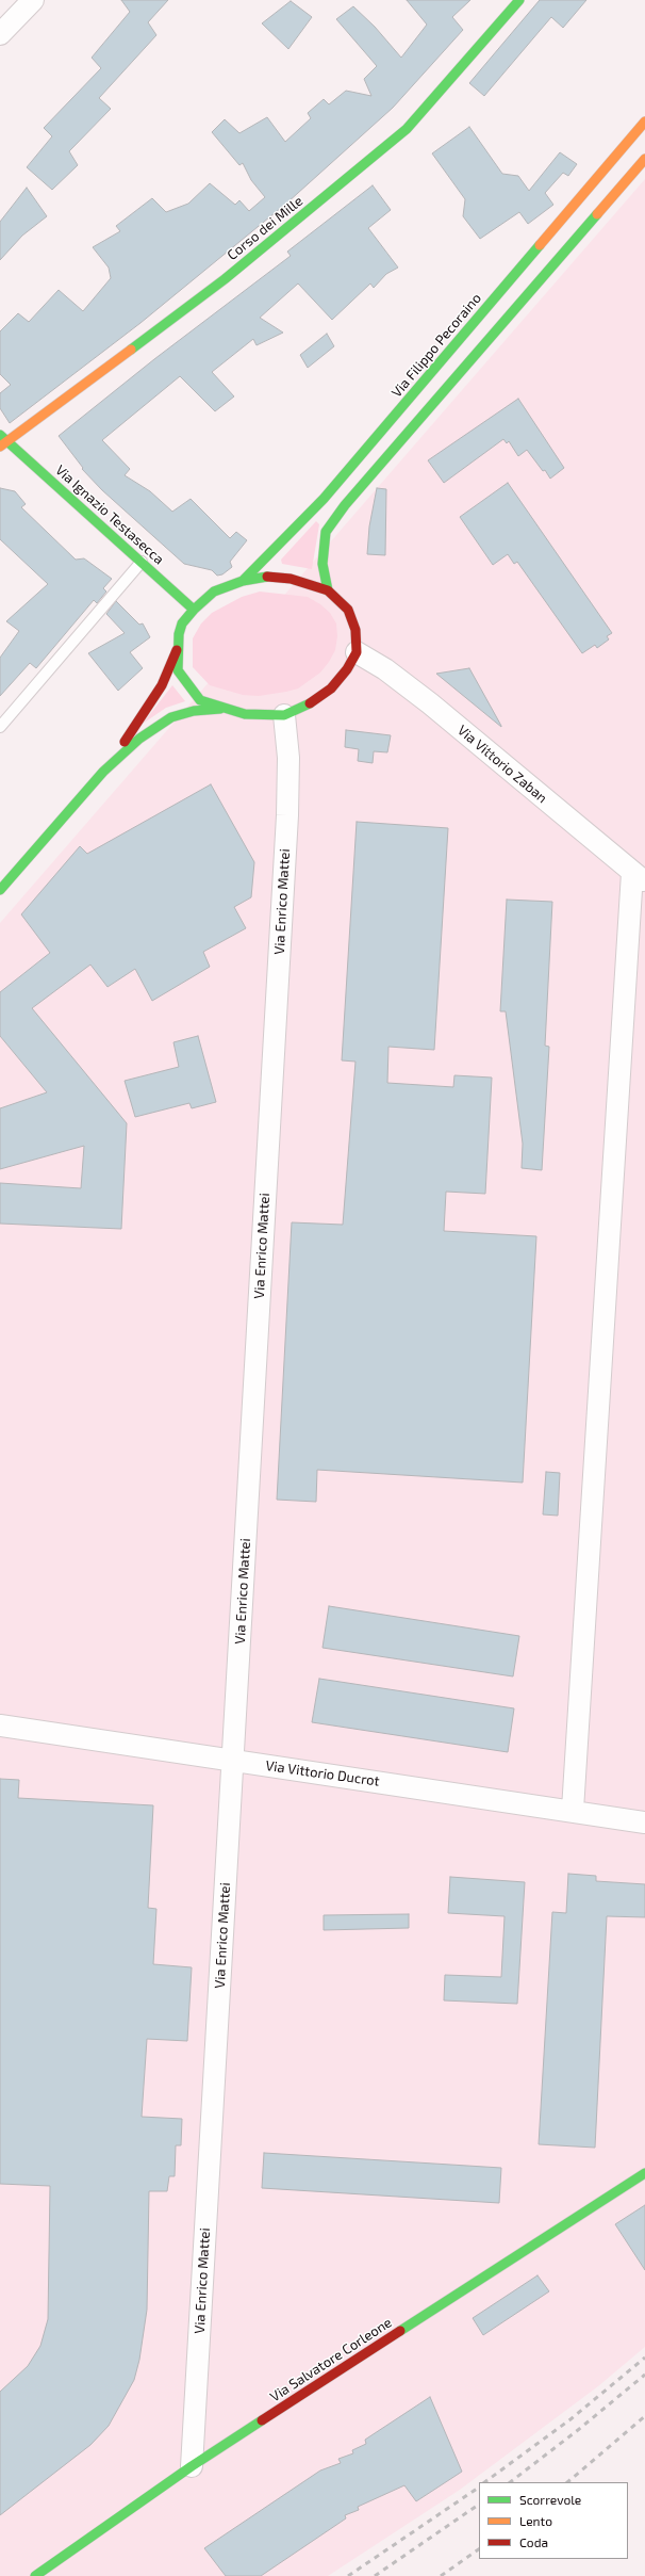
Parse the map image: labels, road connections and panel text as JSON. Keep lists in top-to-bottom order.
{
  "streets": {
    "street": [
      "Corso dei Mille",
      "Via Filippo Pecoraino",
      "Via Ignazio Testasecca",
      "Via Vittorio Zaban",
      "Via Enrico Mattei",
      "Via Vittorio Ducrot",
      "Via Salvatore Corleone"
    ]
  },
  "crossings": [
    ["Corso dei Mille", "Via Ignazio Testasecca"],
    ["Via Enrico Mattei", "Via Vittorio Ducrot"],
    ["Via Enrico Mattei", "Via Salvatore Corleone"]
  ],
  "legend": ["Scorrevole", "Lento", "Coda"]
}
